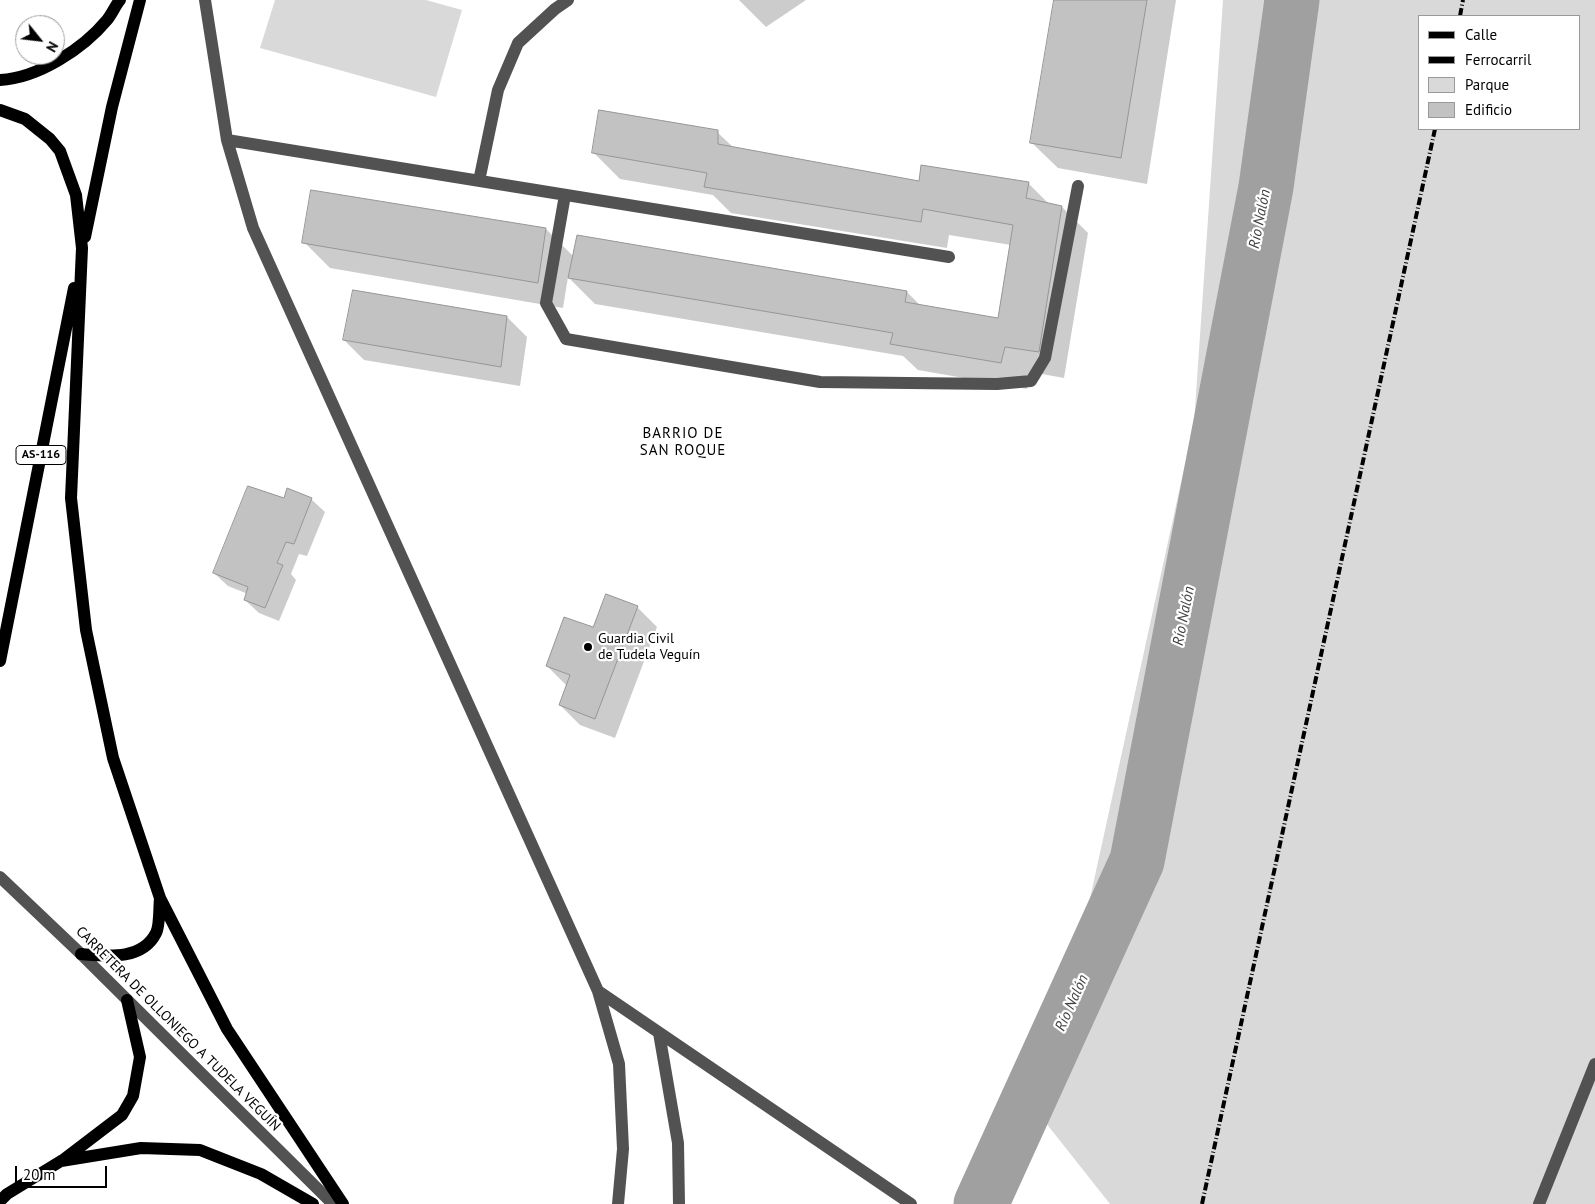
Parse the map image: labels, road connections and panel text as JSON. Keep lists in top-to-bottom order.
{
  "streets": {
    "main road": ["AS-116"],
    "street": ["CARRETERA DE OLLONIEGO A TUDELA VEGUÍN"]
  },
  "districts": ["BARRIO DE SAN ROQUE"],
  "water": ["Río Nalón"],
  "places": ["Guardia Civil de Tudela Veguín"],
  "legend": [
    "Calle",
    "Ferrocarril",
    "Parque",
    "Edificio"
  ],
  "scale_bar": "20 m",
  "north": "bottom right"
}
